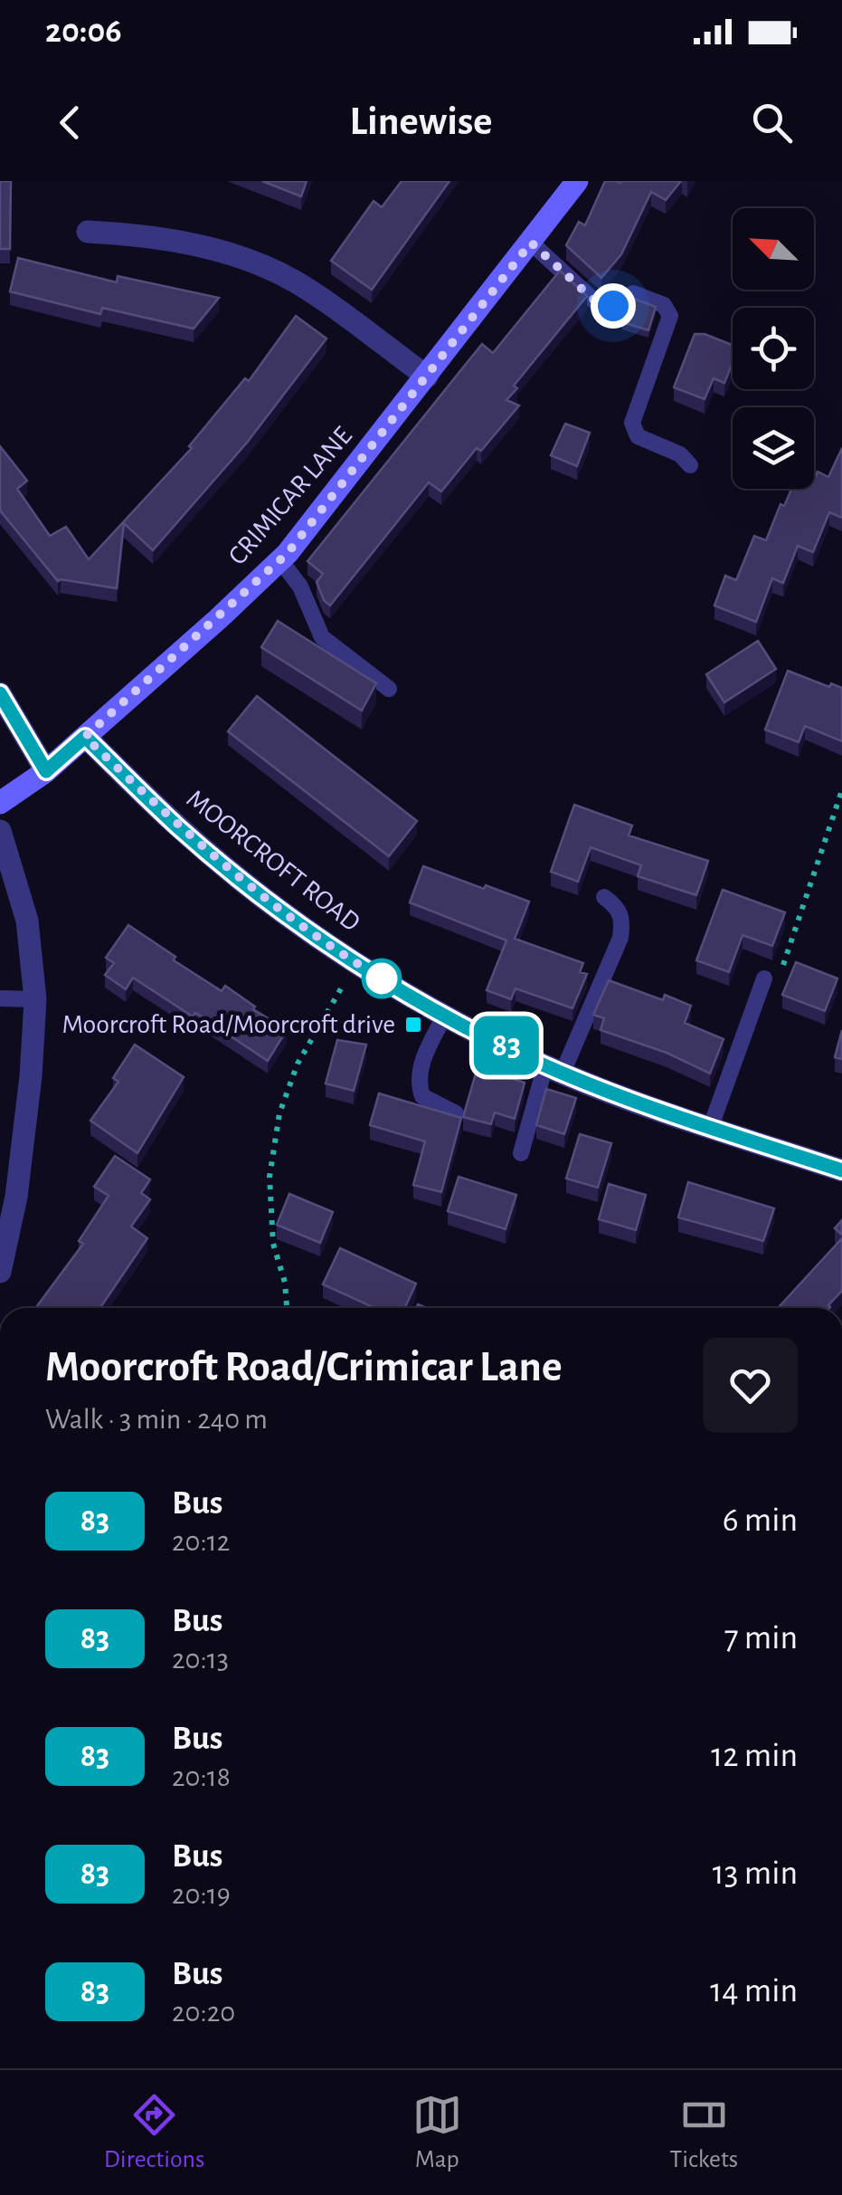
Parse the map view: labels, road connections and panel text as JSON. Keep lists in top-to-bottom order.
{
  "streets": {
    "street": ["CRIMICAR LANE", "MOORCROFT ROAD"]
  },
  "crossings": [
    ["CRIMICAR LANE", "MOORCROFT ROAD"]
  ],
  "places": {
    "transit": ["Moorcroft Road/Moorcroft drive"]
  },
  "lines": ["bus line 83"],
  "north": "top left",
  "page": {
    "status": "20:06",
    "header": "Linewise",
    "on_map": "83",
    "heading": ["Moorcroft Road/Crimicar Lane", "Walk · 3 min · 240 m"],
    "list": [
      {
        "mark": "83",
        "name": "Bus",
        "note": "20:12",
        "value": "6 min"
      },
      {
        "mark": "83",
        "name": "Bus",
        "note": "20:13",
        "value": "7 min"
      },
      {
        "mark": "83",
        "name": "Bus",
        "note": "20:18",
        "value": "12 min"
      },
      {
        "mark": "83",
        "name": "Bus",
        "note": "20:19",
        "value": "13 min"
      },
      {
        "mark": "83",
        "name": "Bus",
        "note": "20:20",
        "value": "14 min"
      }
    ],
    "tabs": ["Directions", "Map", "Tickets"]
  }
}
